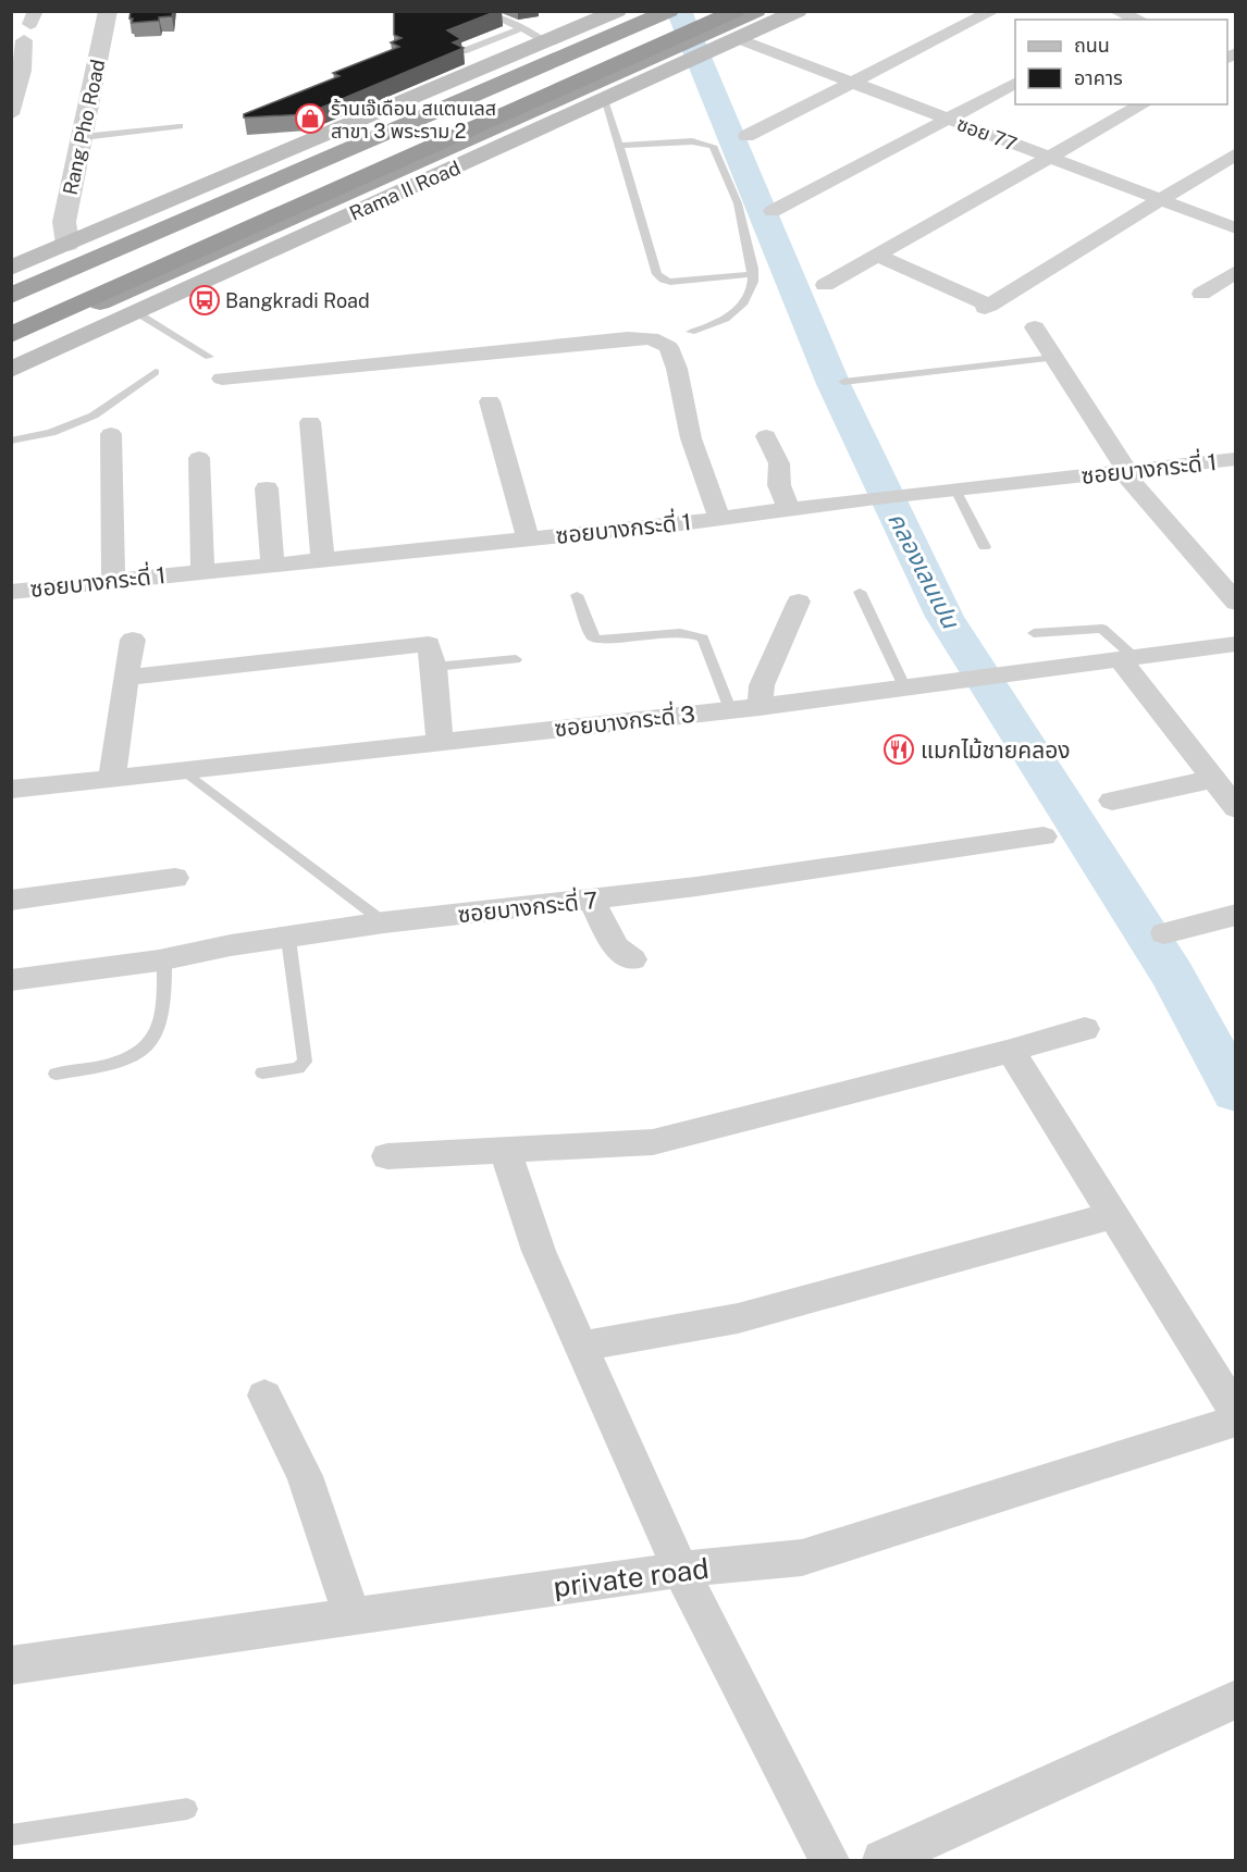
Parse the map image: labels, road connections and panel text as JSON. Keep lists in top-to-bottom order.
{
  "streets": {
    "highway": ["Rama II Road"],
    "street": [
      "Rang Pho Road",
      "ซอย 77",
      "ซอยบางกระดี่ 1",
      "ซอยบางกระดี่ 3",
      "ซอยบางกระดี่ 7",
      "private road"
    ]
  },
  "crossings": [
    ["ซอย 77", "Rama II Road"]
  ],
  "water": ["คลองเลนเปน"],
  "places": {
    "shop": ["ร้านเจ๊เดือน สแตนเลส สาขา 3 พระราม 2"],
    "bus stop": ["Bangkradi Road"],
    "restaurant": ["แมกไม้ชายคลอง"]
  },
  "legend": ["ถนน", "อาคาร"]
}
